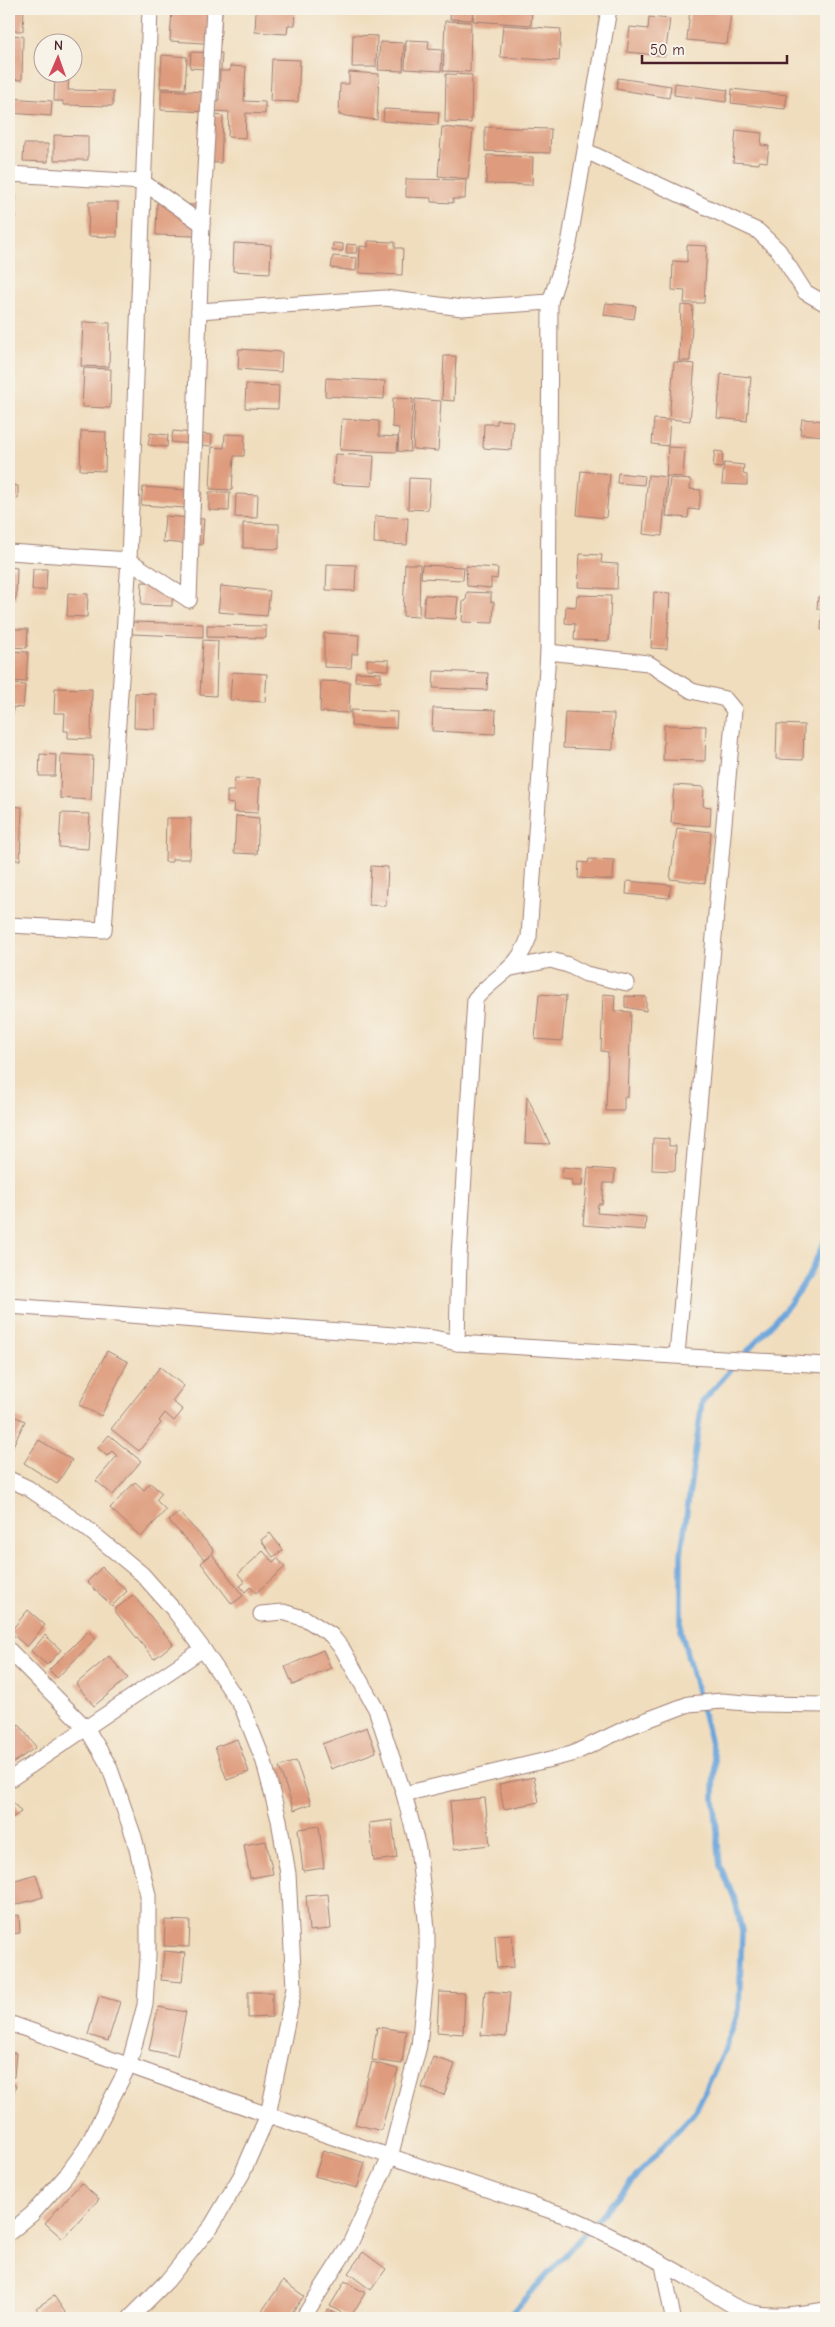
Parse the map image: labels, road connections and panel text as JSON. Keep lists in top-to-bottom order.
{
  "scale_bar": "50 m",
  "north": "top"
}
